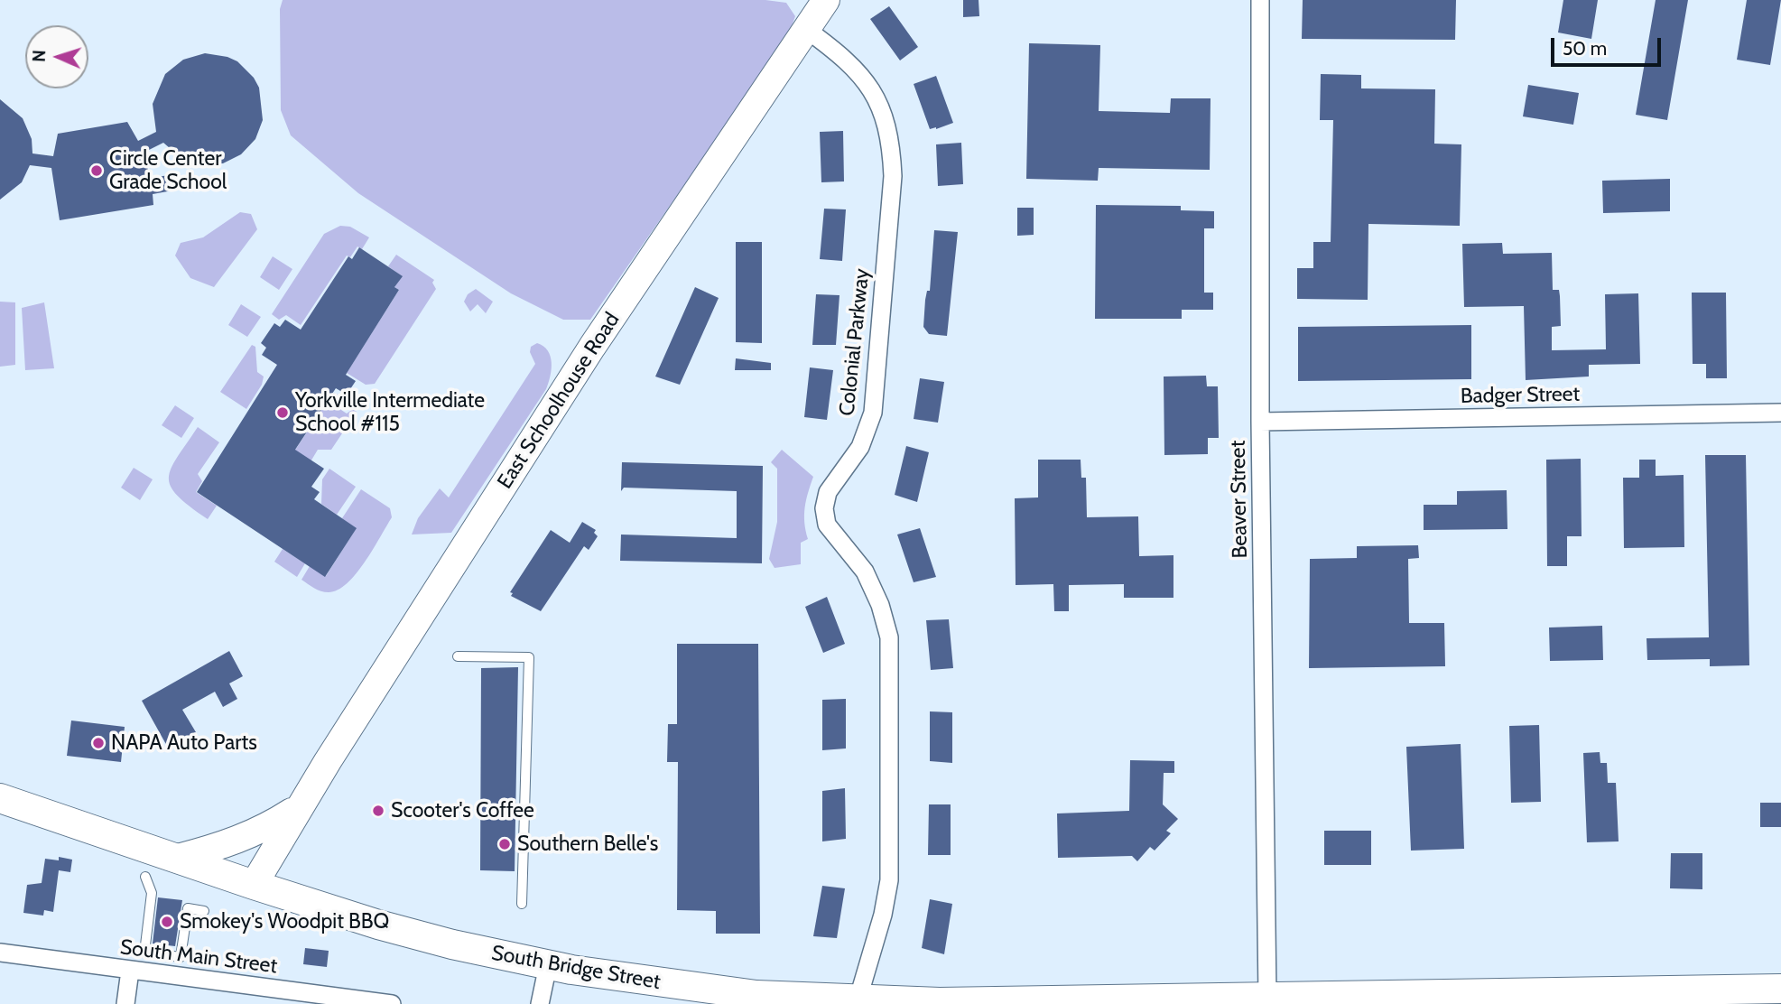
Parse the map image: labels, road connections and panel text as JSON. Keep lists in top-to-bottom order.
{
  "streets": {
    "highway": ["South Bridge Street"],
    "main road": ["East Schoolhouse Road"],
    "street": [
      "Colonial Parkway",
      "Badger Street",
      "Beaver Street",
      "South Main Street"
    ]
  },
  "crossings": [
    ["Colonial Parkway", "East Schoolhouse Road"],
    ["Colonial Parkway", "South Bridge Street"],
    ["Badger Street", "Beaver Street"],
    ["East Schoolhouse Road", "South Bridge Street"],
    ["Beaver Street", "South Bridge Street"]
  ],
  "places": [
    "Circle Center Grade School",
    "Yorkville Intermediate School #115",
    "NAPA Auto Parts",
    "Scooter's Coffee",
    "Southern Belle's",
    "Smokey's Woodpit BBQ"
  ],
  "scale_bar": "50 m",
  "north": "left"
}
